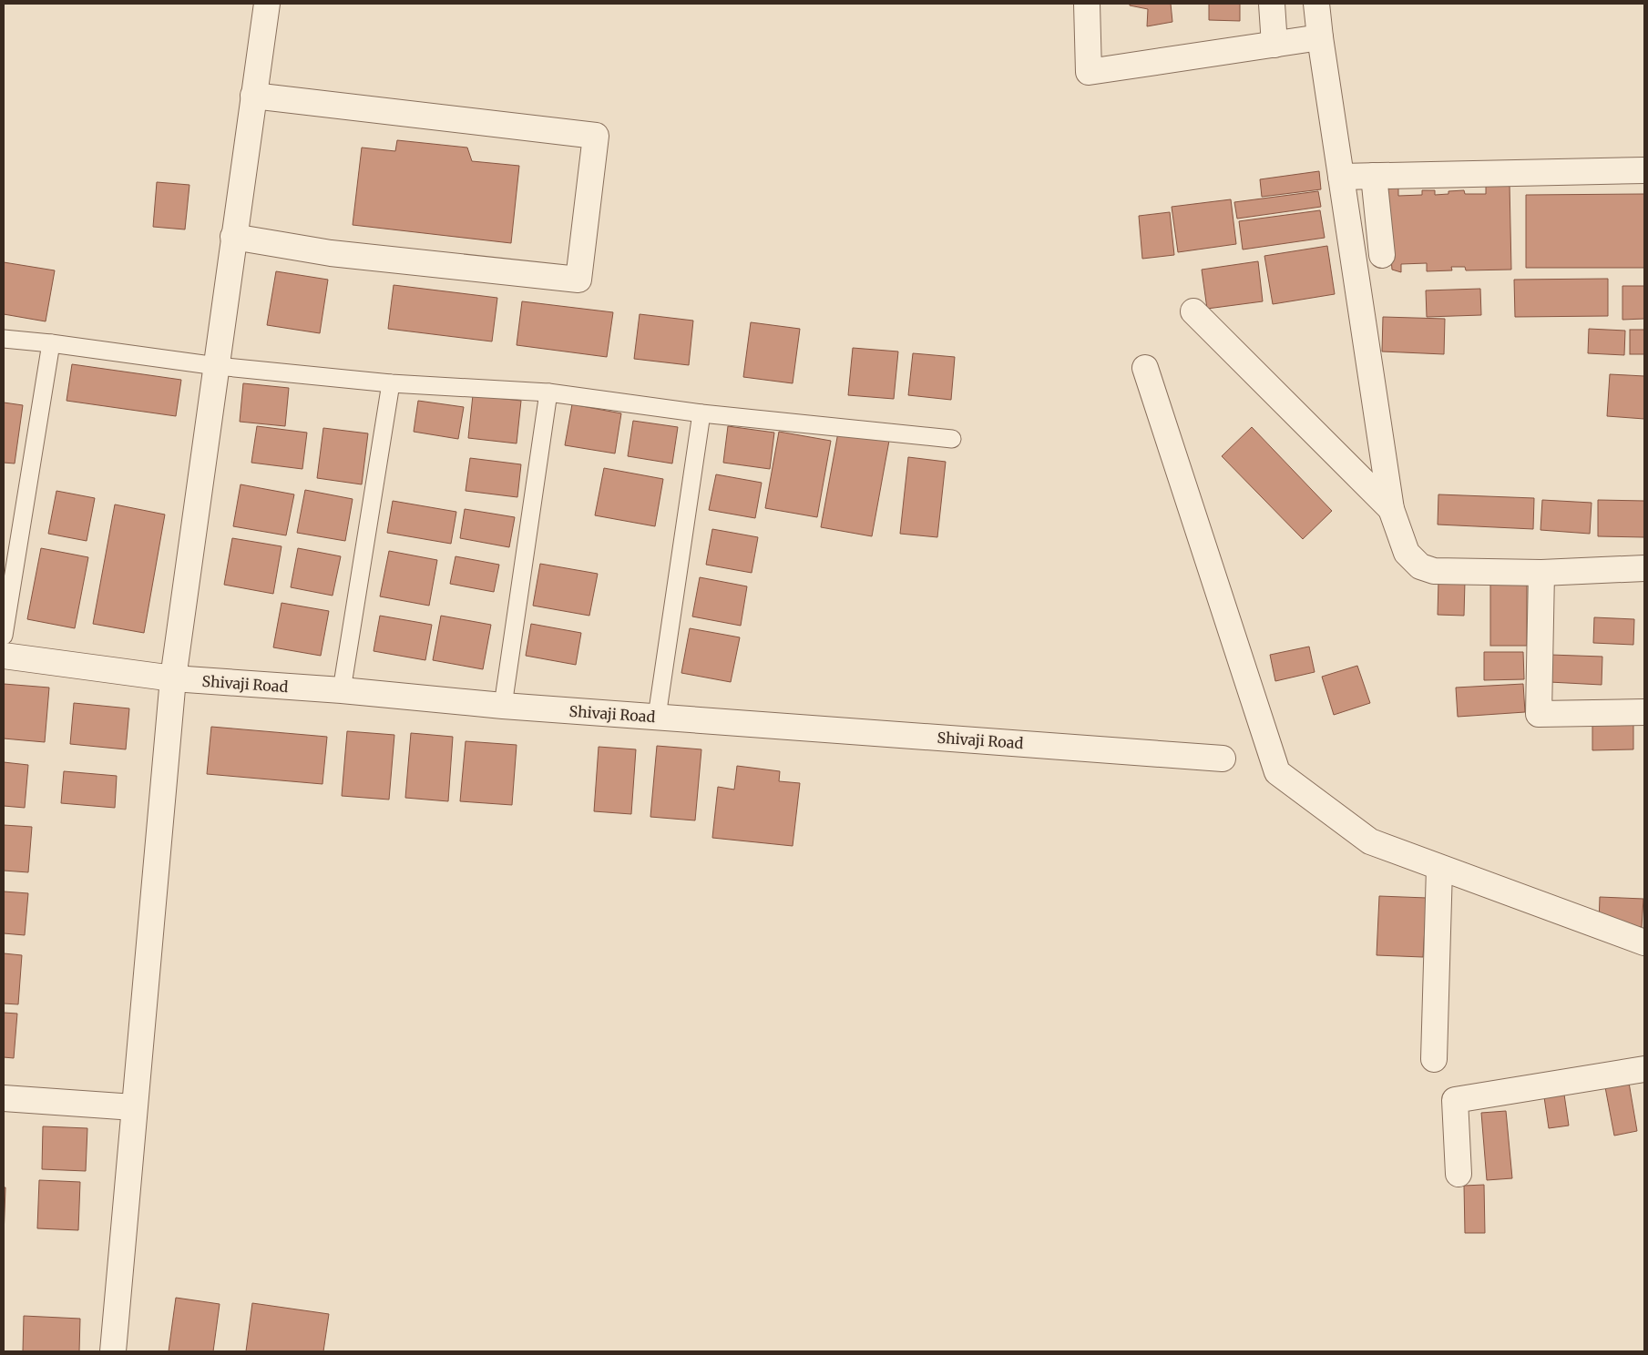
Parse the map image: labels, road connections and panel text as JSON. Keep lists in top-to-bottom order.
{
  "streets": {
    "street": ["Shivaji Road"]
  }
}
